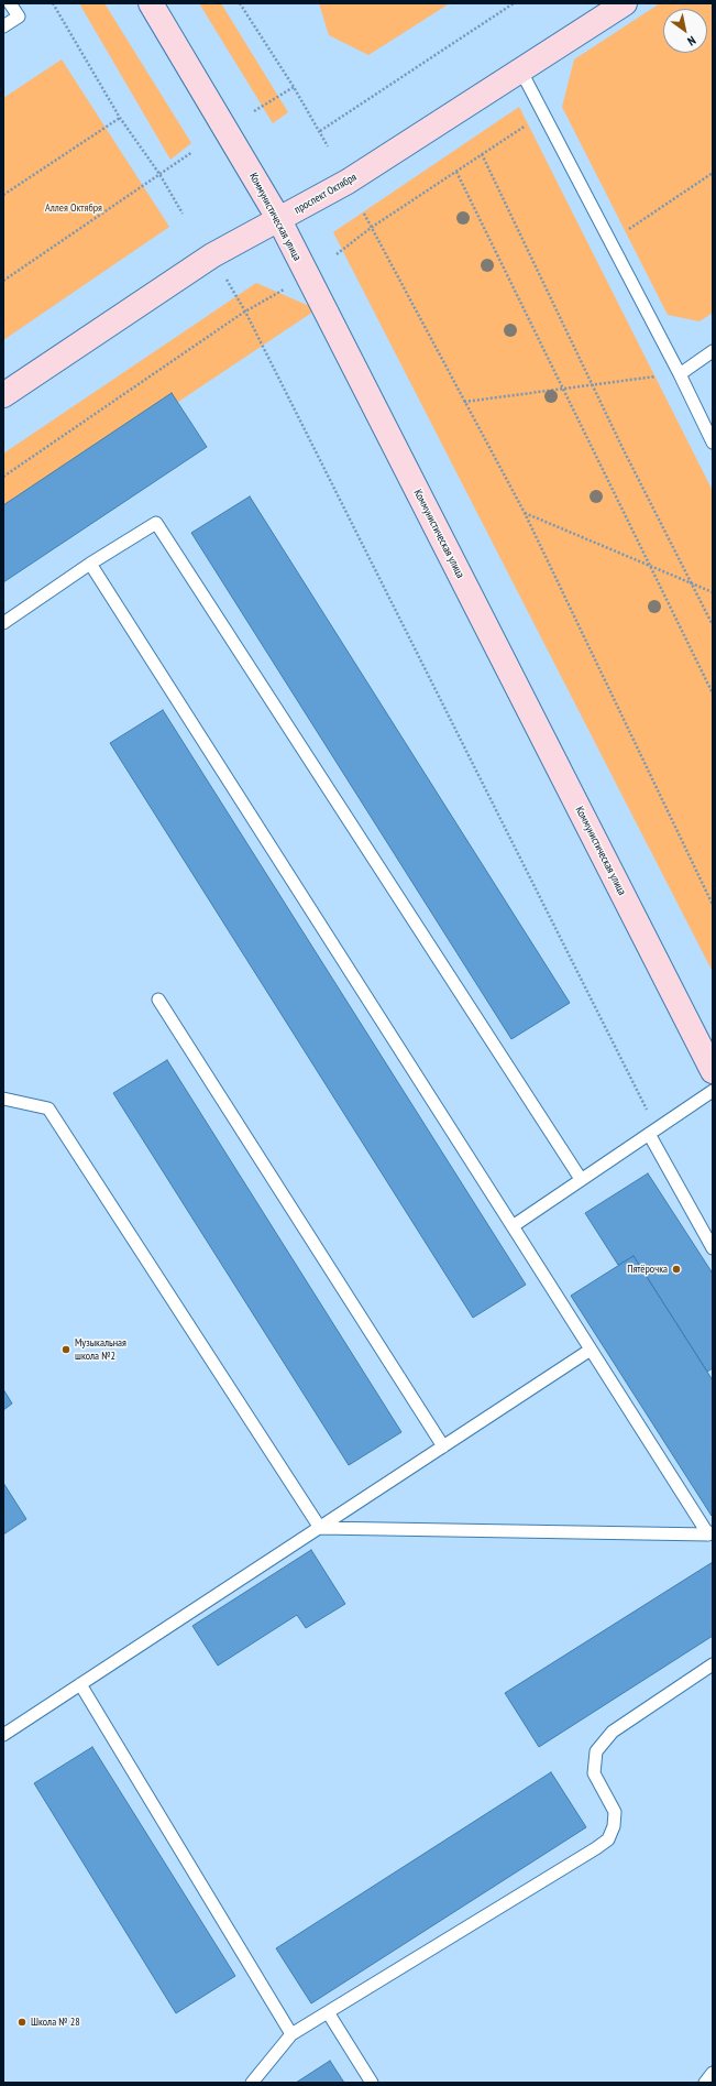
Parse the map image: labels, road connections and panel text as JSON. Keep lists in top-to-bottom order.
{
  "streets": {
    "main road": ["проспект Октября", "Коммунистическая улица"]
  },
  "crossings": [
    ["проспект Октября", "Коммунистическая улица"]
  ],
  "parks": ["Аллея Октября"],
  "places": ["Пятёрочка", "Музыкальная школа №2", "Школа № 28"],
  "north": "bottom right"
}
